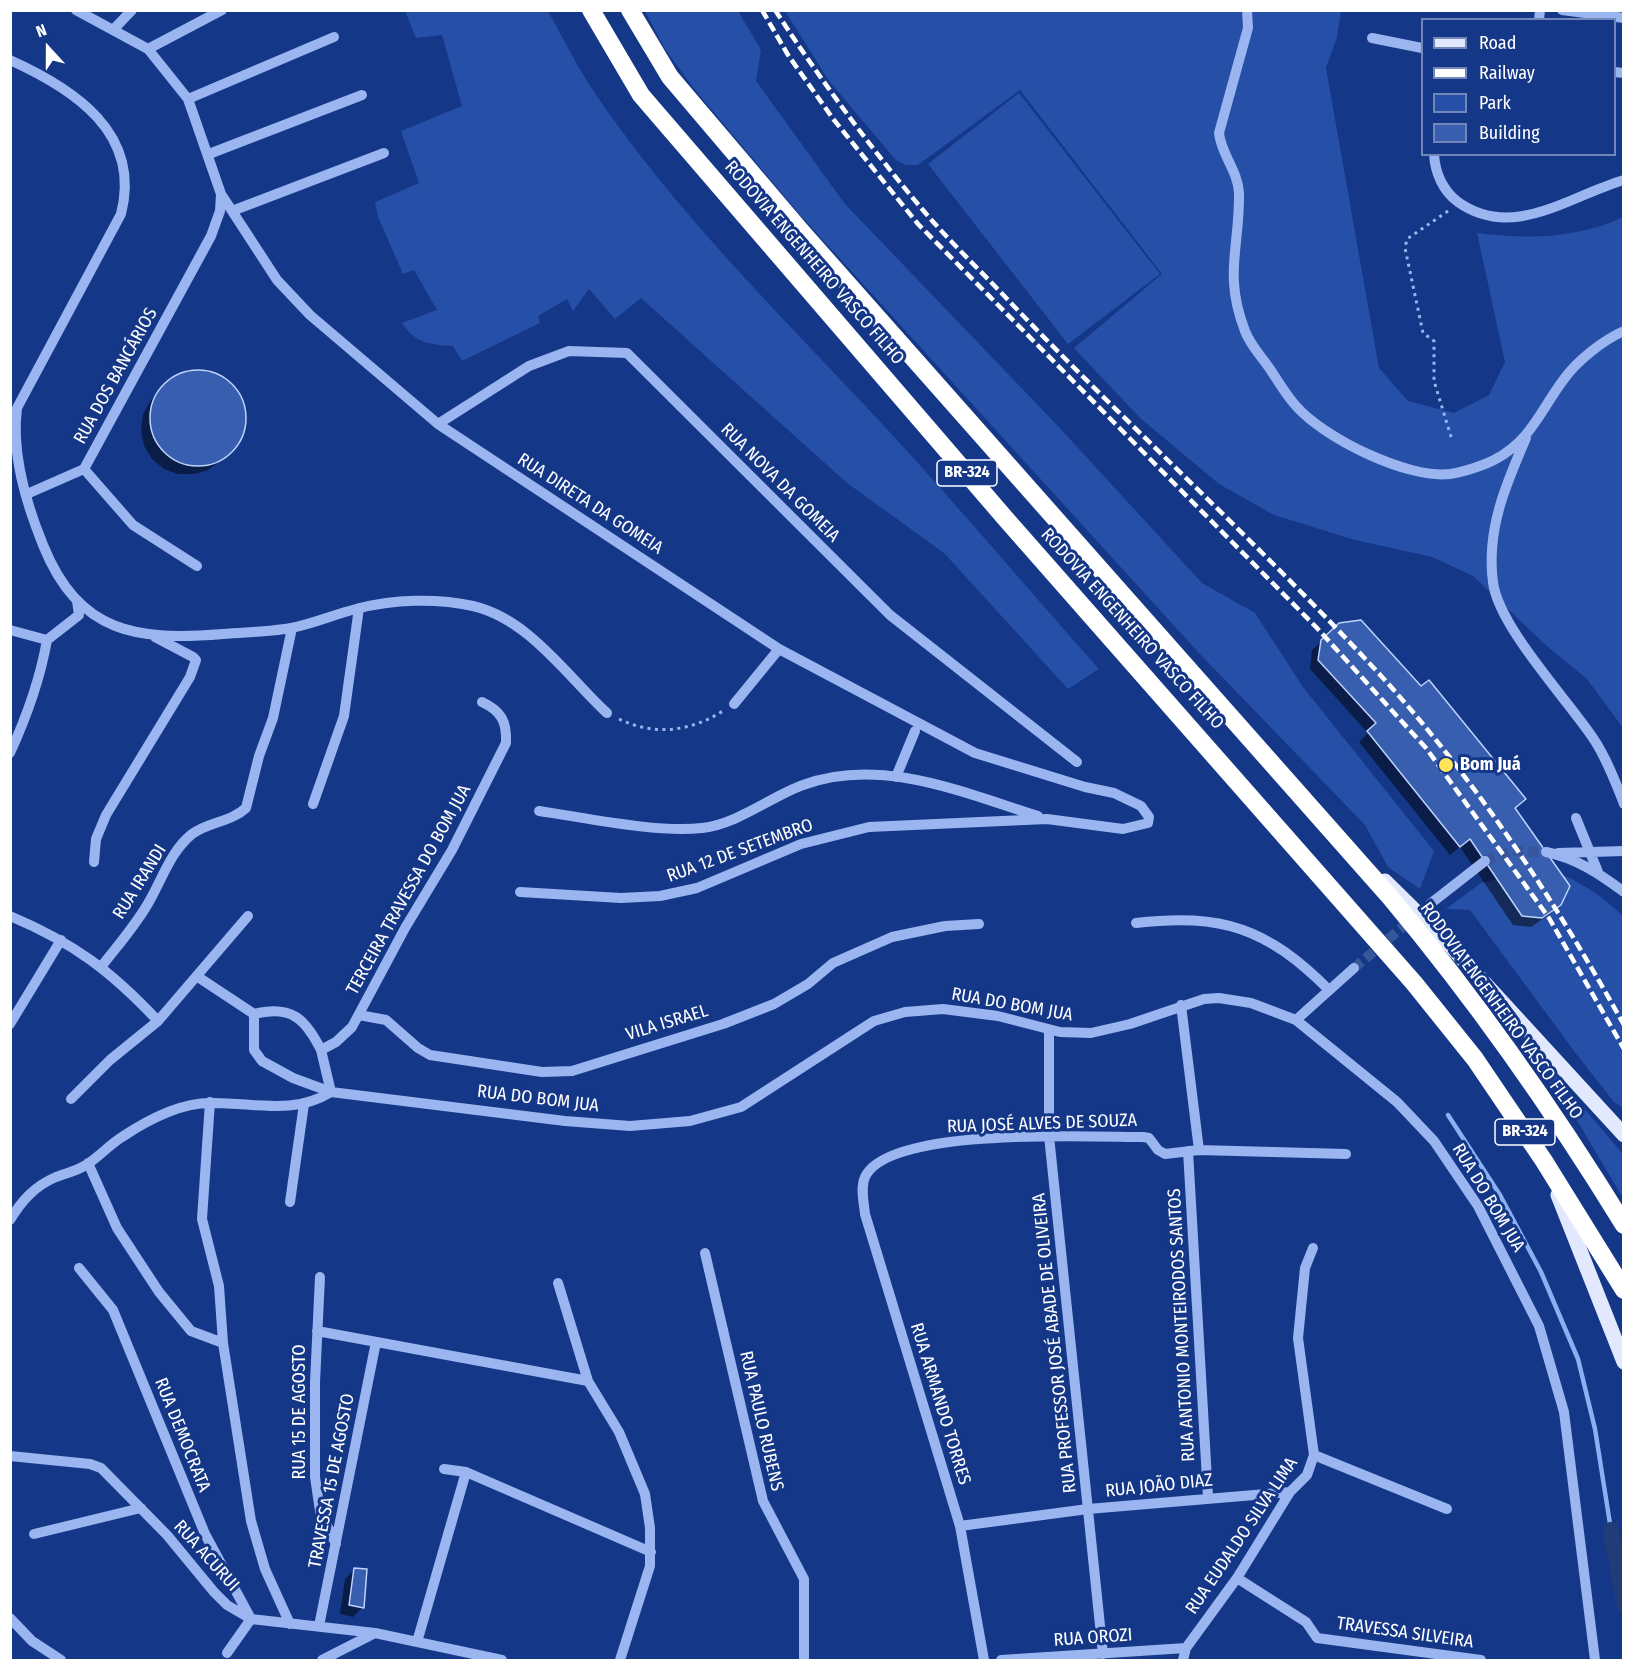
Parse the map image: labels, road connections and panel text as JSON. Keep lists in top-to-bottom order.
{
  "streets": {
    "highway": ["RODOVIA ENGENHEIRO VASCO FILHO", "BR-324"],
    "street": [
      "RUA DOS BANCÁRIOS",
      "RUA NOVA DA GOMEIA",
      "RUA DIRETA DA GOMEIA",
      "RUA 12 DE SETEMBRO",
      "RUA IRANDI",
      "TERCEIRA TRAVESSA DO BOM JUA",
      "RUA DO BOM JUA",
      "VILA ISRAEL",
      "RUA JOSÉ ALVES DE SOUZA",
      "RUA ANTONIO MONTEIRODOS SANTOS",
      "RUA PROFESSOR JOSÉ ABADE DE OLIVEIRA",
      "RUA ARMANDO TORRES",
      "RUA 15 DE AGOSTO",
      "RUA PAULO RUBENS",
      "RUA DEMOCRATA",
      "TRAVESSA 15 DE AGOSTO",
      "RUA JOÃO DIAZ",
      "RUA EUDALDO SILVA LIMA",
      "RUA ACURUI",
      "TRAVESSA SILVEIRA",
      "RUA OROZI"
    ]
  },
  "crossings": [
    ["RUA DOS BANCÁRIOS", "RUA DIRETA DA GOMEIA"],
    ["RUA NOVA DA GOMEIA", "RUA DIRETA DA GOMEIA"],
    ["RUA DIRETA DA GOMEIA", "RUA 12 DE SETEMBRO"],
    ["TERCEIRA TRAVESSA DO BOM JUA", "VILA ISRAEL"],
    ["RUA DO BOM JUA", "RUA ANTONIO MONTEIRODOS SANTOS"],
    ["RUA DO BOM JUA", "RUA PROFESSOR JOSÉ ABADE DE OLIVEIRA"],
    ["RUA JOSÉ ALVES DE SOUZA", "RUA ANTONIO MONTEIRODOS SANTOS"],
    ["RUA JOSÉ ALVES DE SOUZA", "RUA PROFESSOR JOSÉ ABADE DE OLIVEIRA"],
    ["RUA JOSÉ ALVES DE SOUZA", "RUA ARMANDO TORRES"],
    ["RUA ANTONIO MONTEIRODOS SANTOS", "RUA JOÃO DIAZ"],
    ["RUA PROFESSOR JOSÉ ABADE DE OLIVEIRA", "RUA JOÃO DIAZ"],
    ["RUA PROFESSOR JOSÉ ABADE DE OLIVEIRA", "RUA OROZI"],
    ["RUA ARMANDO TORRES", "RUA JOÃO DIAZ"],
    ["RUA 15 DE AGOSTO", "TRAVESSA 15 DE AGOSTO"],
    ["RUA DEMOCRATA", "RUA ACURUI"],
    ["TRAVESSA 15 DE AGOSTO", "RUA ACURUI"],
    ["RUA JOÃO DIAZ", "RUA EUDALDO SILVA LIMA"],
    ["RUA EUDALDO SILVA LIMA", "TRAVESSA SILVEIRA"],
    ["RUA EUDALDO SILVA LIMA", "RUA OROZI"]
  ],
  "places": ["Bom Juá"],
  "legend": [
    "Road",
    "Railway",
    "Park",
    "Building"
  ],
  "north": "top"
}
